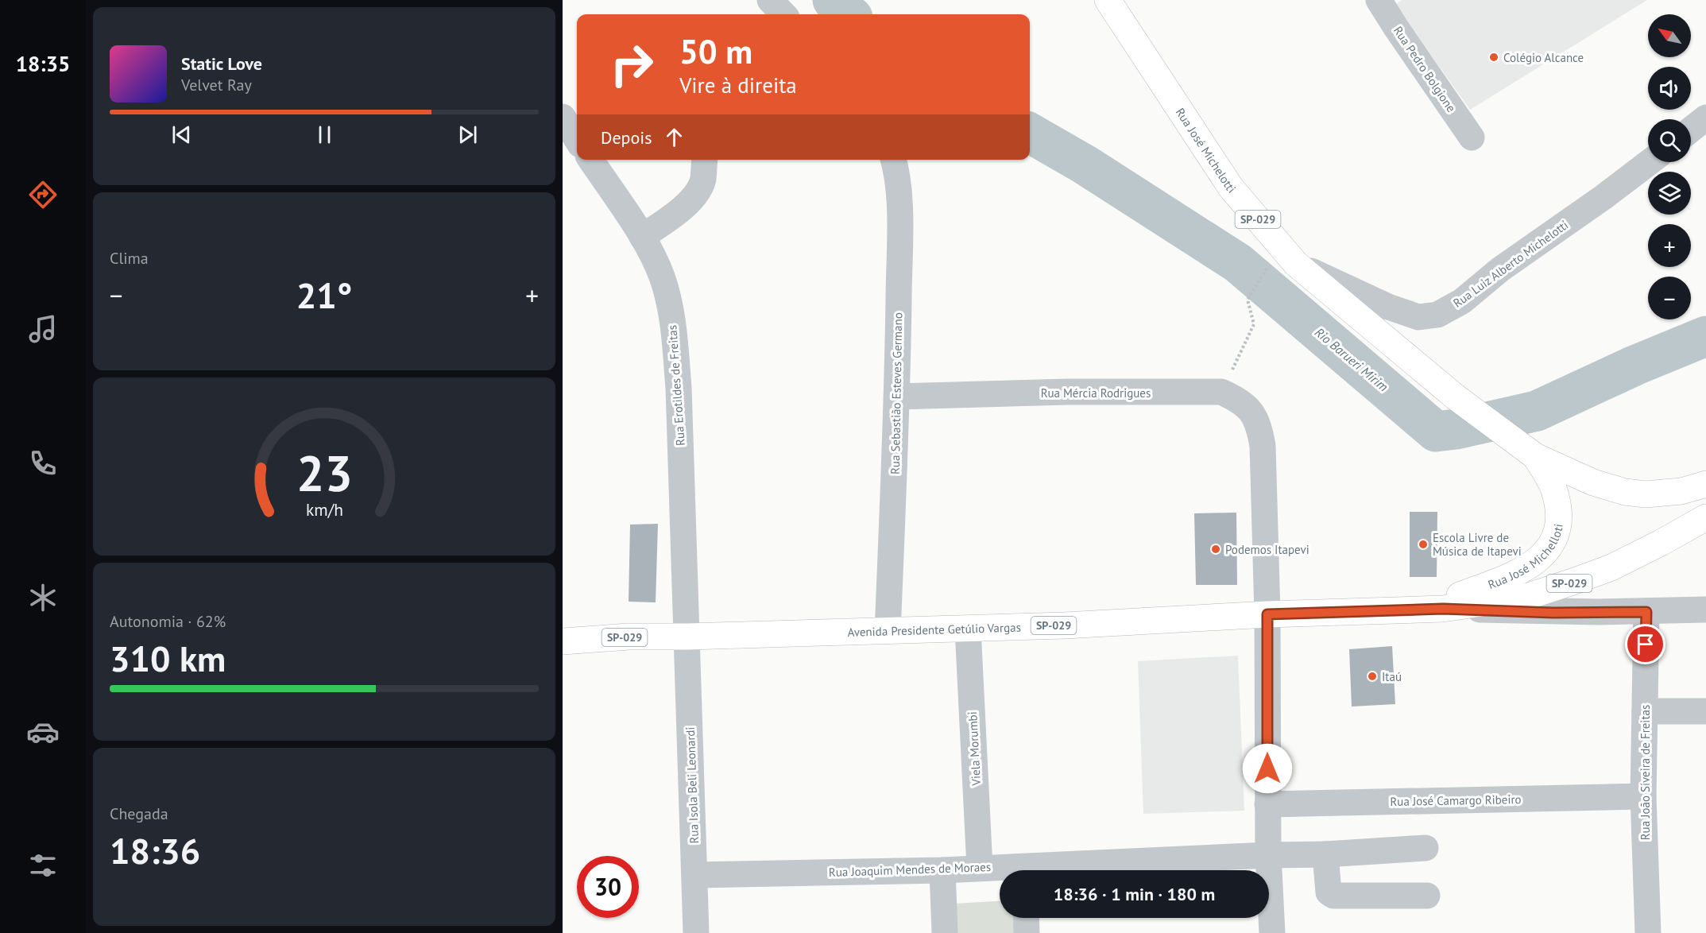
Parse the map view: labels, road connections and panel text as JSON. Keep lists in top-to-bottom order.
{
  "streets": {
    "highway": [
      "Rua José Michelotti",
      "SP-029",
      "Rua José Michelloti",
      "Avenida Presidente Getúlio Vargas"
    ],
    "street": [
      "Rua Pedro Bolgione",
      "Rua Luiz Alberto Michelotti",
      "Rua Erotildes de Freitas",
      "Rua Mércia Rodrigues",
      "Rua Sebastião Esteves Germano",
      "Viela Morumbi",
      "Rua João Siveira de Freitas",
      "Rua Isola Beli Leonardi",
      "Rua José Camargo Ribeiro",
      "Rua Joaquim Mendes de Moraes"
    ]
  },
  "crossings": [
    ["Rua José Michelotti", "Rua Luiz Alberto Michelotti"],
    ["Rua José Michelotti", "Rua José Michelloti"],
    ["SP-029", "Rua José Michelloti"],
    ["SP-029", "Avenida Presidente Getúlio Vargas"],
    ["Rua Erotildes de Freitas", "Avenida Presidente Getúlio Vargas"],
    ["Rua Erotildes de Freitas", "Rua Isola Beli Leonardi"],
    ["Rua Mércia Rodrigues", "Rua Sebastião Esteves Germano"],
    ["Rua Mércia Rodrigues", "Avenida Presidente Getúlio Vargas"],
    ["Rua Mércia Rodrigues", "Rua José Camargo Ribeiro"],
    ["Rua Mércia Rodrigues", "Rua Joaquim Mendes de Moraes"],
    ["Rua Sebastião Esteves Germano", "Avenida Presidente Getúlio Vargas"],
    ["Rua José Michelloti", "Avenida Presidente Getúlio Vargas"],
    ["Avenida Presidente Getúlio Vargas", "Viela Morumbi"],
    ["Avenida Presidente Getúlio Vargas", "Rua Isola Beli Leonardi"],
    ["Viela Morumbi", "Rua Joaquim Mendes de Moraes"],
    ["Rua João Siveira de Freitas", "Rua José Camargo Ribeiro"],
    ["Rua Isola Beli Leonardi", "Rua Joaquim Mendes de Moraes"]
  ],
  "water": ["Rio Barueri Mirim"],
  "places": [
    "Colégio Alcance",
    "Escola Livre de Música de Itapevi",
    "Podemos Itapevi",
    "Itaú"
  ],
  "north": "top left",
  "page": {
    "tabs": "18:35",
    "map_buttons": ["+", "−"],
    "turn": ["50 m", "Vire à direita"],
    "song": ["Static Love", "Velvet Ray"],
    "then": "Depois",
    "tile": [
      "Clima",
      ["Autonomia · 62%", "310 km"],
      ["Chegada", "18:36"]
    ],
    "heat": ["−", "21°", "+"],
    "limit": "30",
    "trip": "18:36 · 1 min · 180 m",
    "gauge": ["23", "km/h"]
  }
}
